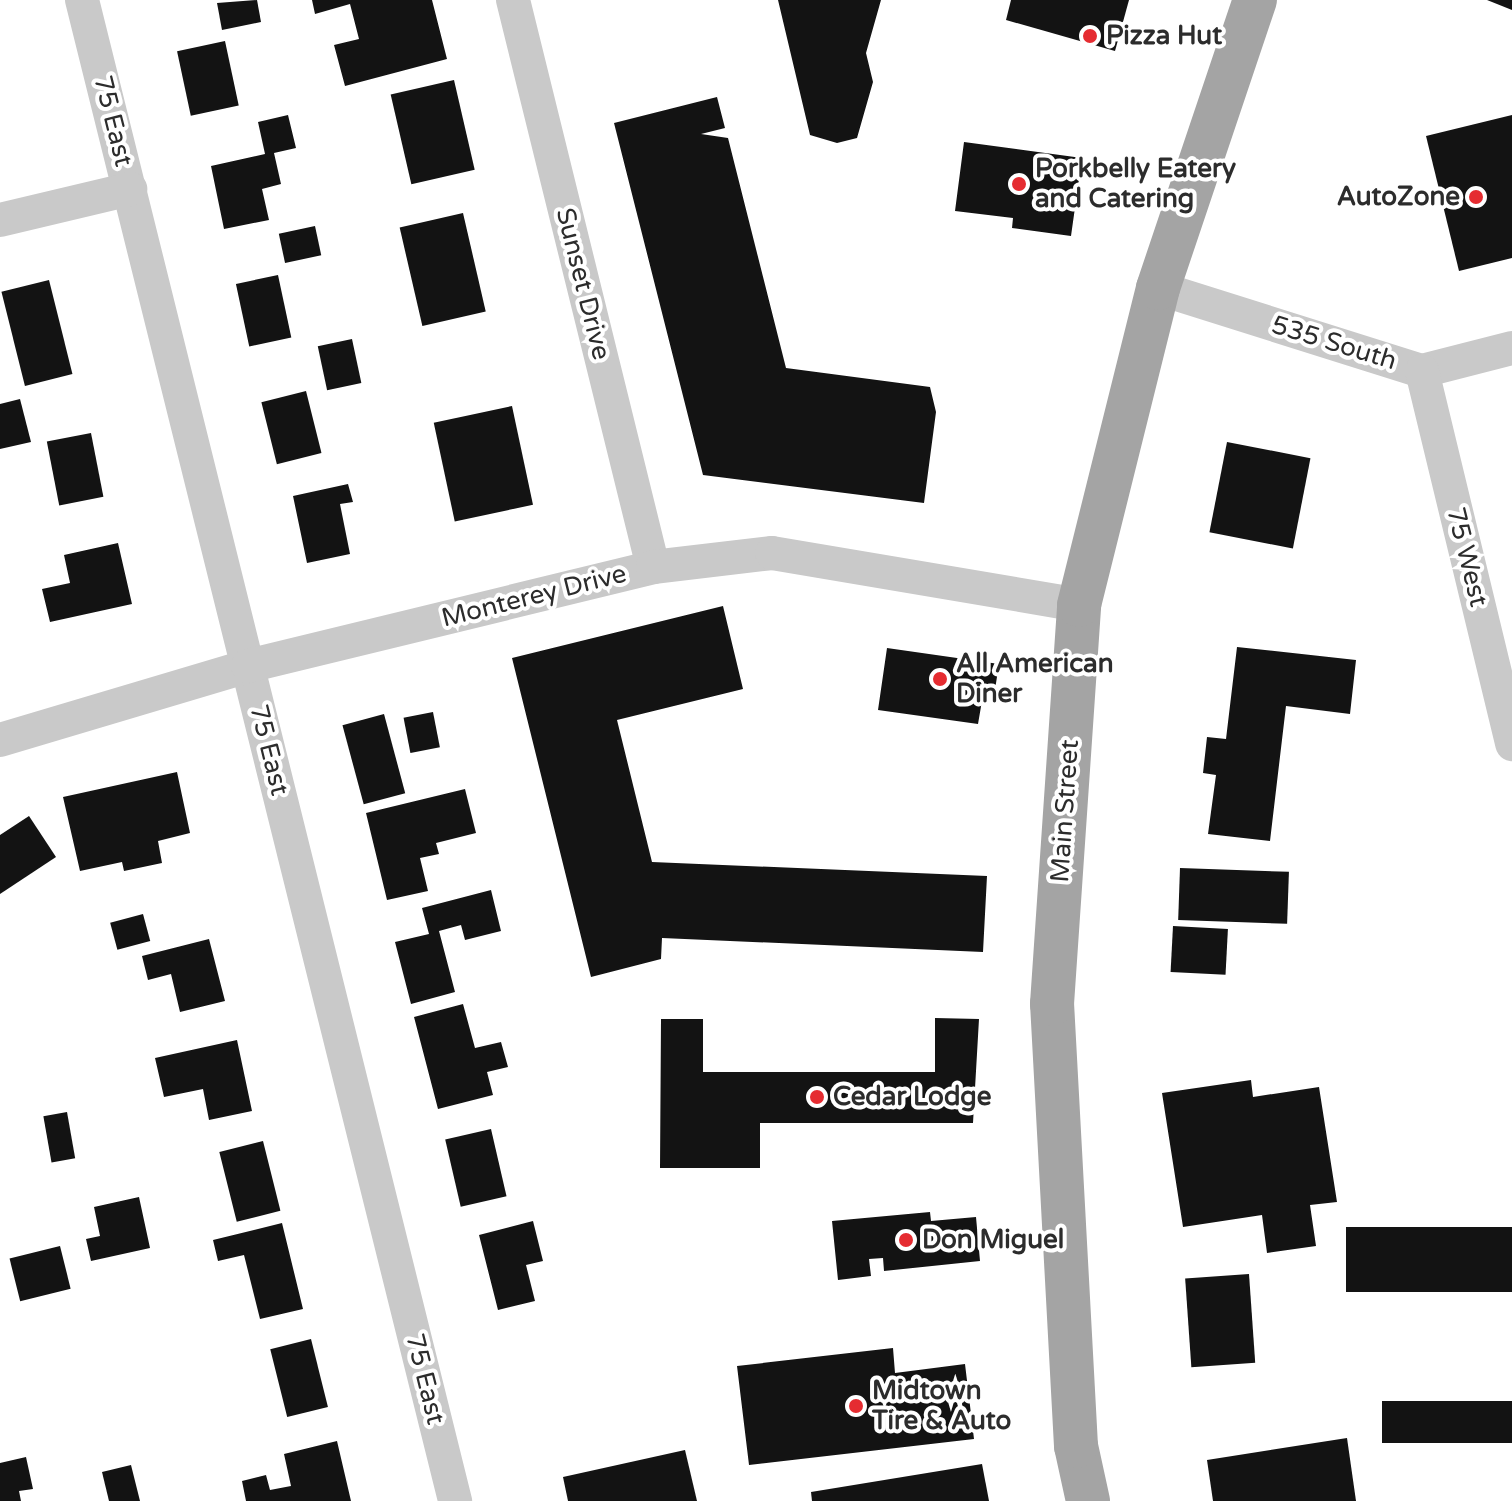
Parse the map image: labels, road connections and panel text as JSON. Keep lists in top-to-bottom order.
{
  "streets": {
    "main road": ["Main Street"],
    "street": [
      "75 East",
      "Sunset Drive",
      "535 South",
      "75 West",
      "Monterey Drive"
    ]
  },
  "crossings": [
    ["75 East", "Monterey Drive"],
    ["Sunset Drive", "Monterey Drive"],
    ["535 South", "75 West"],
    ["535 South", "Main Street"],
    ["Monterey Drive", "Main Street"]
  ],
  "places": [
    "Pizza Hut",
    "Porkbelly Eatery and Catering",
    "AutoZone",
    "All American Diner",
    "Cedar Lodge",
    "Don Miguel",
    "Midtown Tire & Auto"
  ]
}
